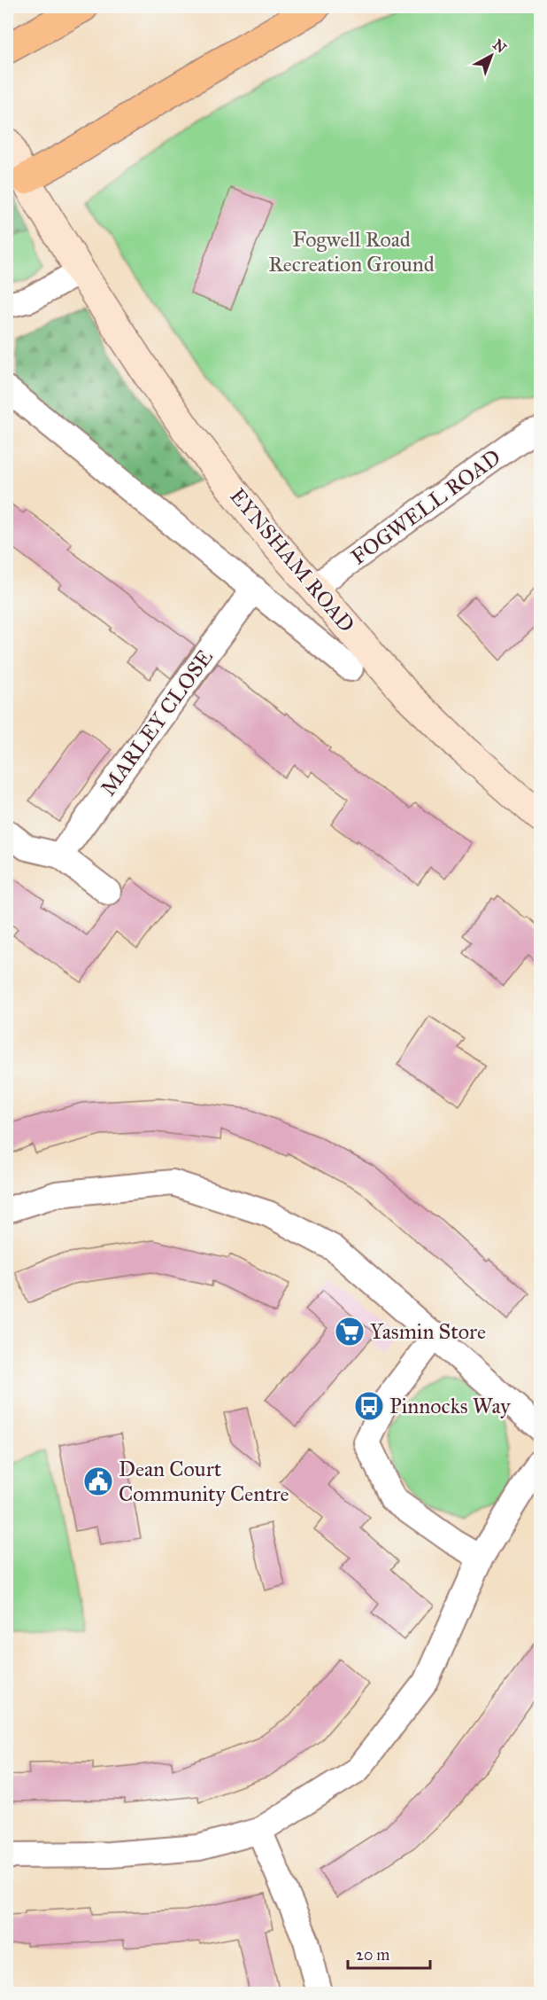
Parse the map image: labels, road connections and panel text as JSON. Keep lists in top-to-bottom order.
{
  "streets": {
    "main road": ["EYNSHAM ROAD"],
    "street": ["FOGWELL ROAD", "MARLEY CLOSE"]
  },
  "crossings": [
    ["FOGWELL ROAD", "EYNSHAM ROAD"],
    ["EYNSHAM ROAD", "MARLEY CLOSE"]
  ],
  "parks": ["Fogwell Road Recreation Ground"],
  "places": {
    "supermarket": ["Yasmin Store"],
    "bus stop": ["Pinnocks Way"],
    "public building": ["Dean Court Community Centre"]
  },
  "scale_bar": "20 m",
  "north": "top right"
}
